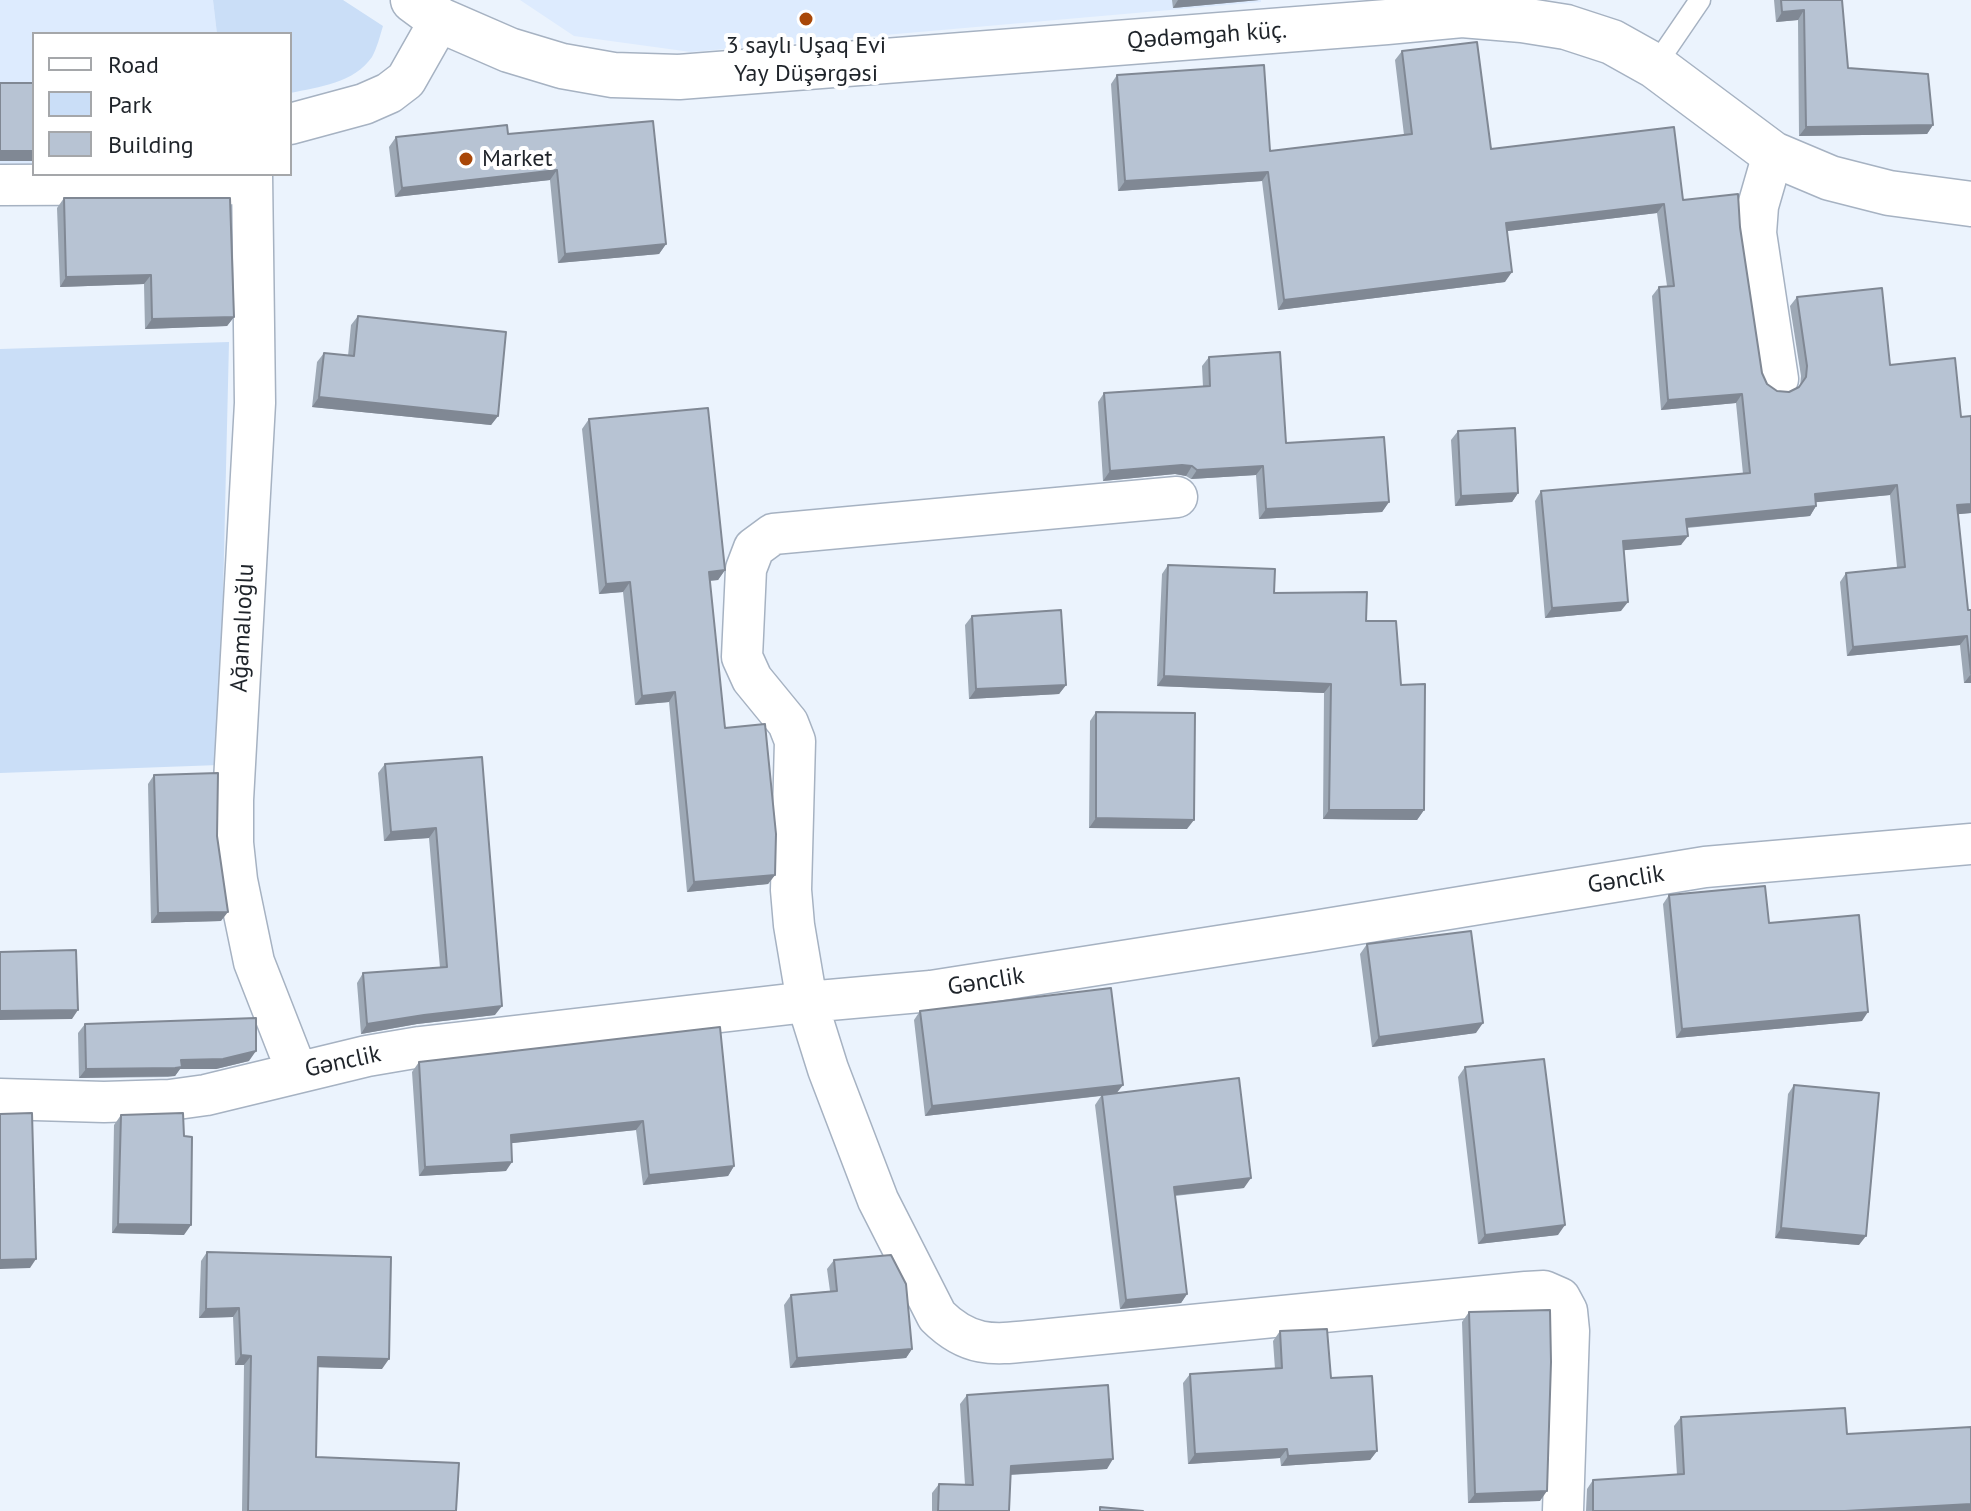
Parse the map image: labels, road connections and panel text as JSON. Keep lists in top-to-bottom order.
{
  "streets": {
    "street": ["Qədəmgah küç.", "Ağamalıoğlu", "Gənclik"]
  },
  "crossings": [
    ["Ağamalıoğlu", "Gənclik"]
  ],
  "places": ["3 saylı Uşaq Evi Yay Düşərgəsi", "Market"],
  "legend": ["Road", "Park", "Building"]
}
